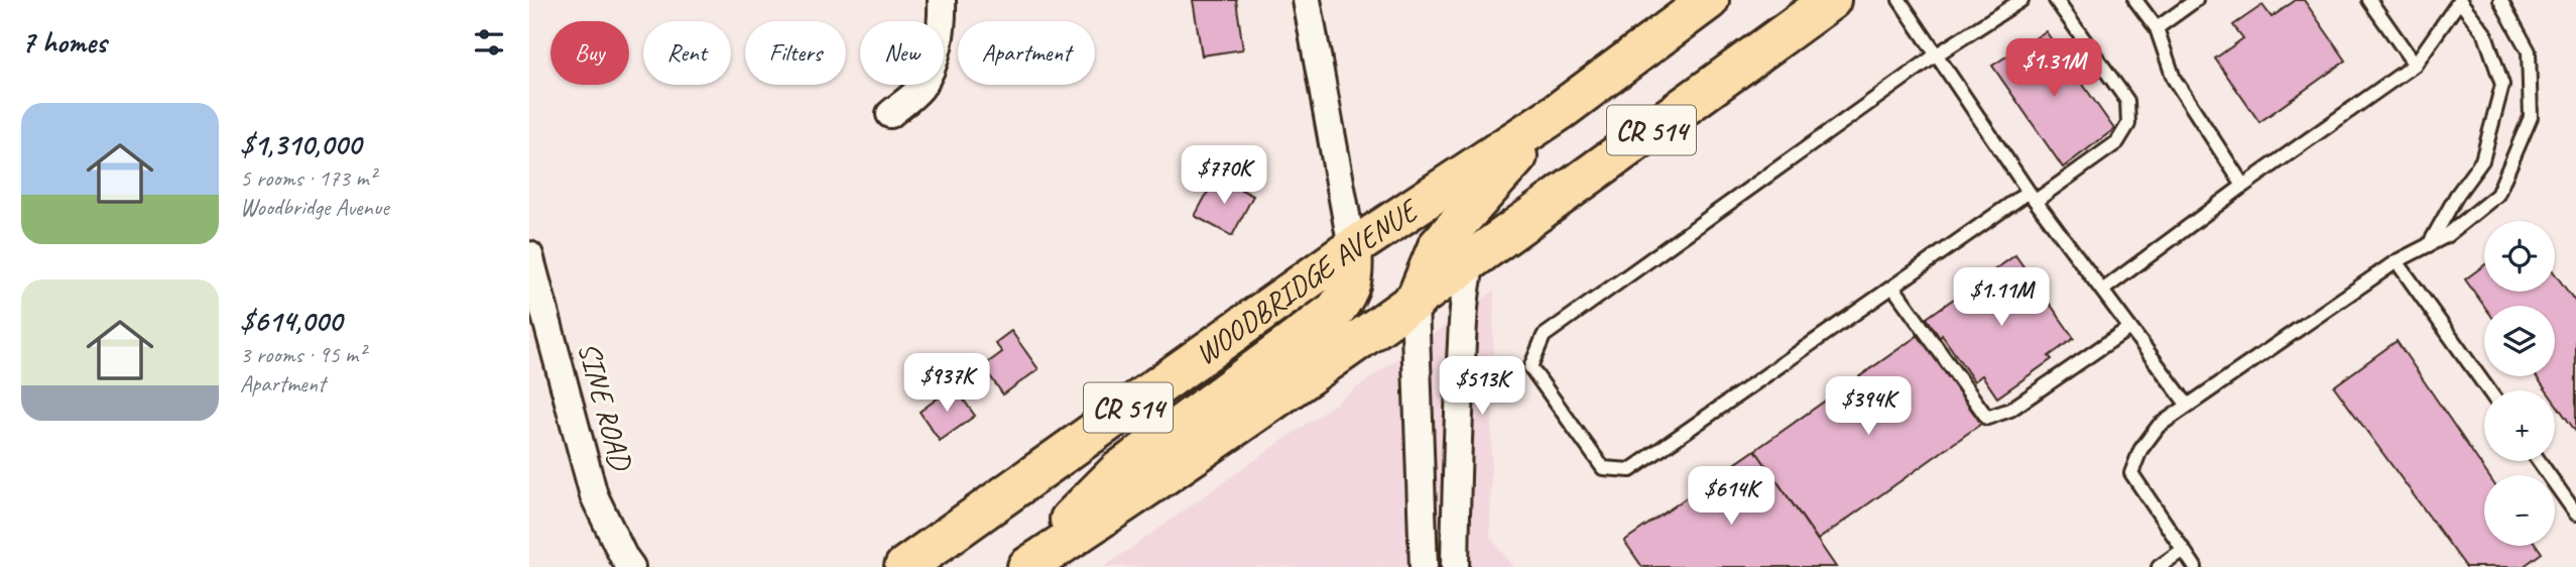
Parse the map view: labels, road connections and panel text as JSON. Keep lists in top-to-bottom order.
{
  "streets": {
    "main road": ["CR 514", "WOODBRIDGE AVENUE"],
    "street": ["SINE ROAD"]
  },
  "page": {
    "heading": "7 homes",
    "chip": [
      "Buy",
      "Rent",
      "Filters",
      "New",
      "Apartment"
    ],
    "price": [
      "$1.31M",
      "$770K",
      "$1.11M",
      "$937K",
      "$513K",
      "$394K",
      "$614K"
    ],
    "list": [
      {
        "name": "$1,310,000",
        "note": "5 rooms · 173 m² · Woodbridge Avenue"
      },
      {
        "name": "$614,000",
        "note": "3 rooms · 95 m² · Apartment"
      }
    ],
    "map_buttons": ["+", "−"]
  }
}
